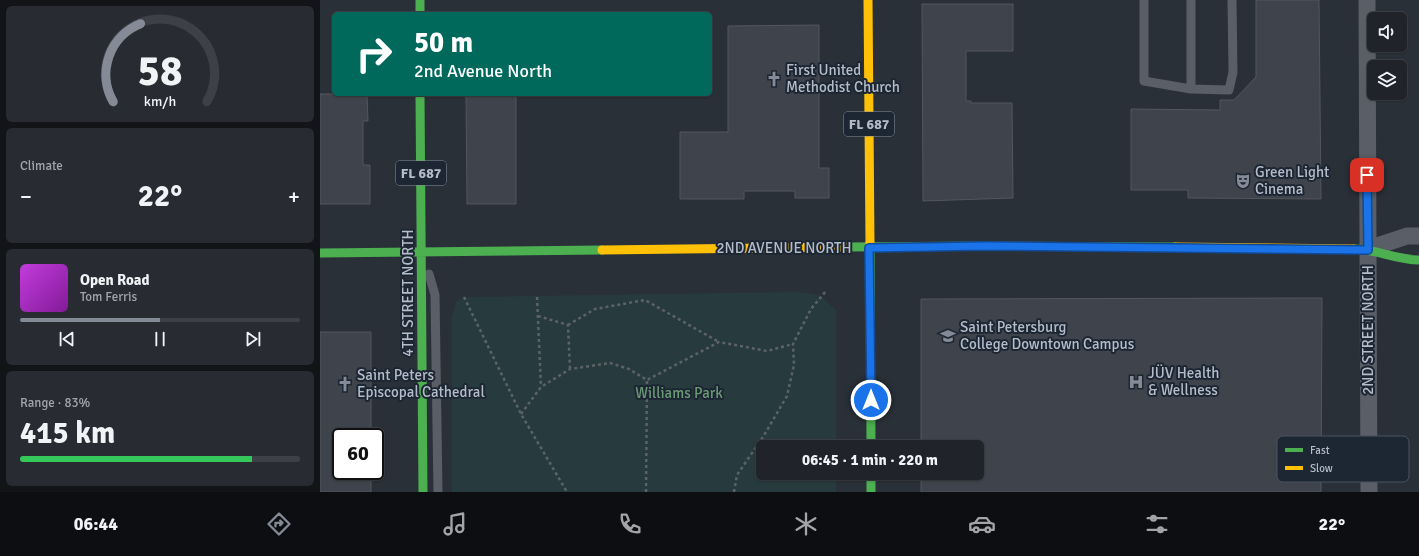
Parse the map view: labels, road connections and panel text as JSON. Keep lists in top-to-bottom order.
{
  "streets": {
    "street": [
      "FL 687",
      "2ND AVENUE NORTH",
      "4TH STREET NORTH",
      "2ND STREET NORTH"
    ]
  },
  "crossings": [
    ["FL 687", "2ND AVENUE NORTH"],
    ["2ND AVENUE NORTH", "4TH STREET NORTH"],
    ["2ND AVENUE NORTH", "2ND STREET NORTH"]
  ],
  "parks": ["Williams Park"],
  "places": {
    "church": ["First United Methodist Church", "Saint Peters Episcopal Cathedral"],
    "theatre": ["Green Light Cinema"],
    "school or university": ["Saint Petersburg College Downtown Campus"],
    "hospital": ["JÜV Health & Wellness"]
  },
  "legend": ["Fast", "Slow"],
  "page": {
    "turn": ["50 m", "2nd Avenue North"],
    "tile": [
      "Climate",
      ["Range · 83%", "415 km"]
    ],
    "heat": ["−", "22°", "+"],
    "song": ["Open Road", "Tom Ferris"],
    "limit": "60",
    "trip": "06:45 · 1 min · 220 m",
    "tabs": ["06:44", "22°"],
    "gauge": ["58", "km/h"]
  }
}
